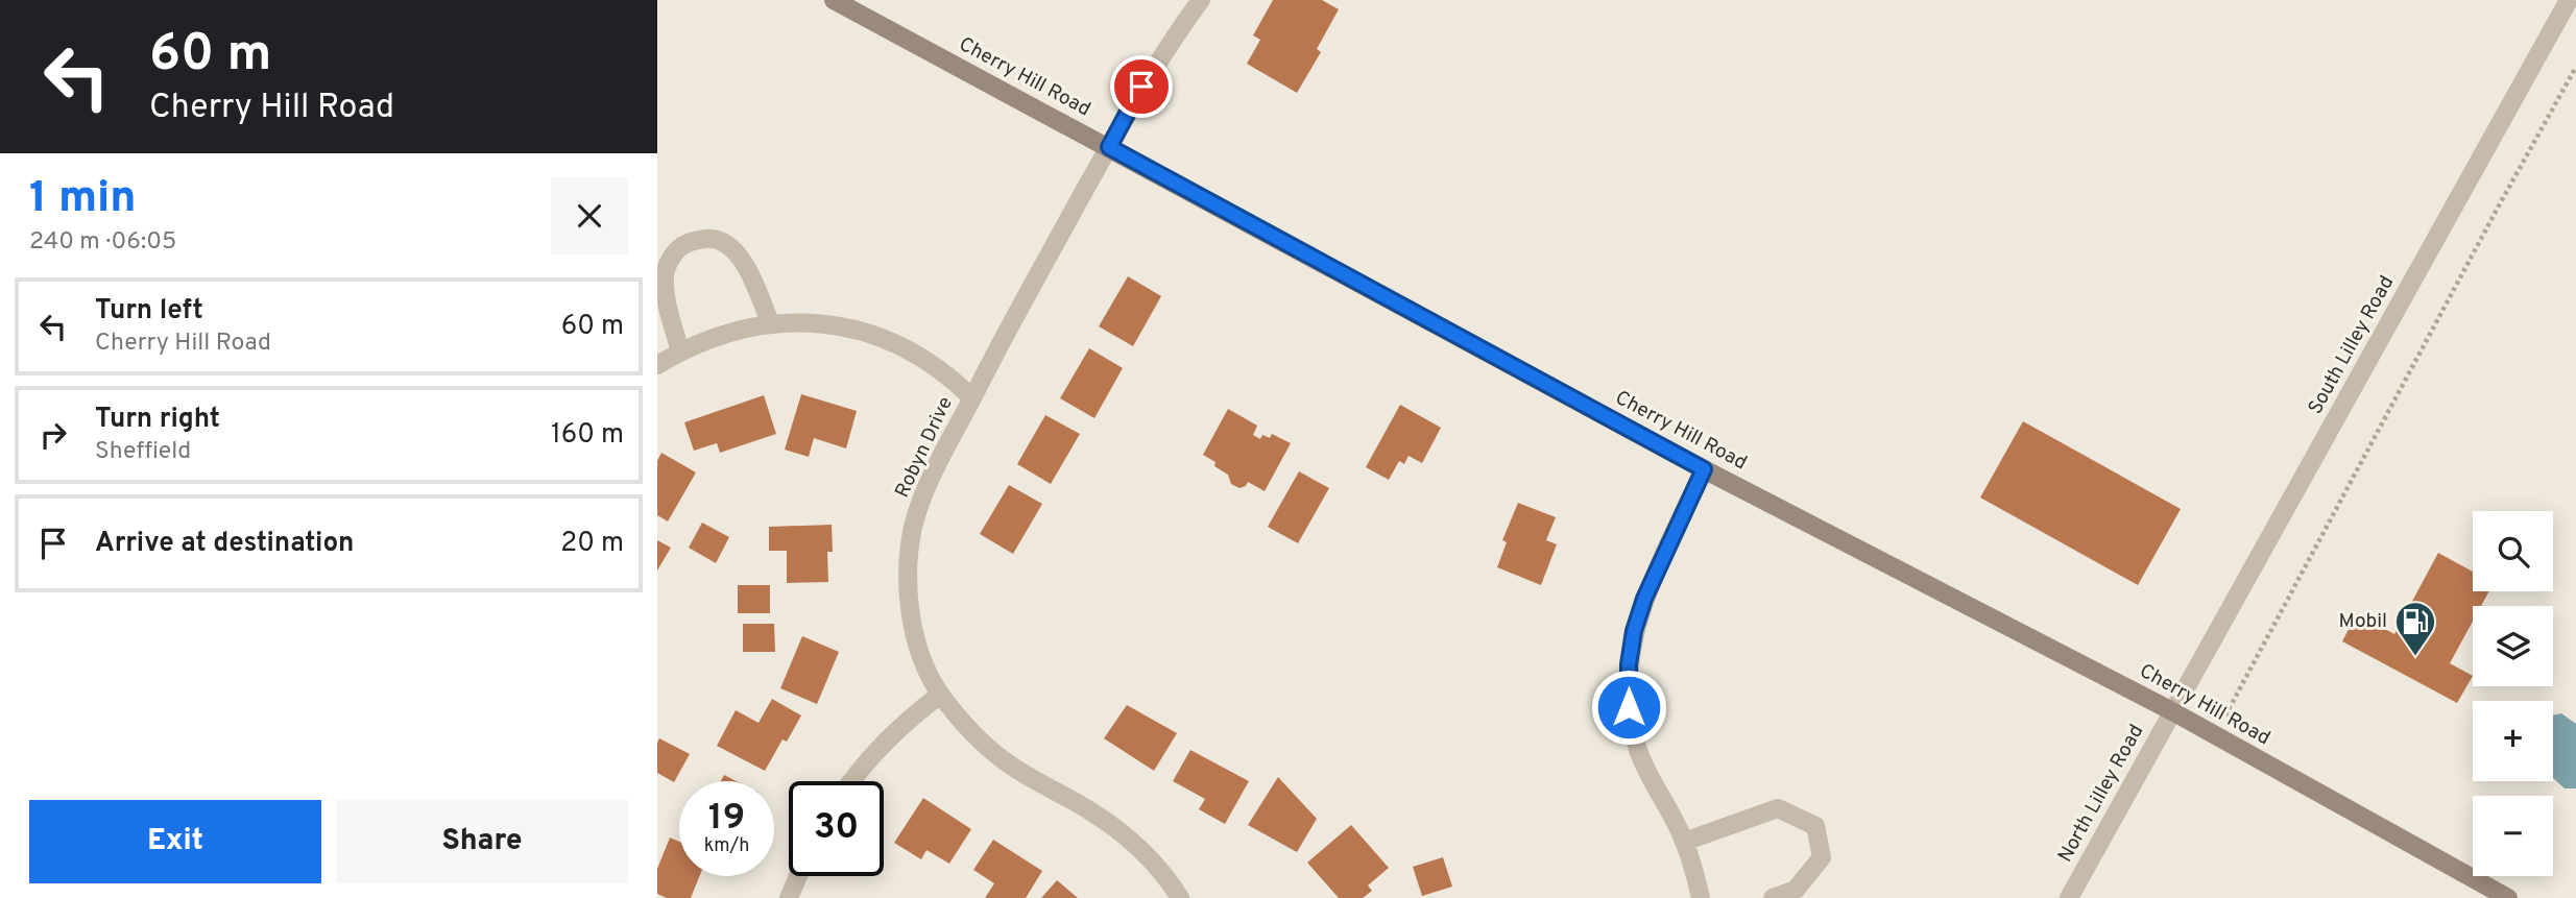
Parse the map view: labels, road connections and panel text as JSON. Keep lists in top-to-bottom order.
{
  "streets": {
    "main road": ["Cherry Hill Road"],
    "street": ["South Lilley Road", "Robyn Drive", "North Lilley Road"]
  },
  "crossings": [
    ["Cherry Hill Road", "South Lilley Road"],
    ["Cherry Hill Road", "Robyn Drive"],
    ["Cherry Hill Road", "North Lilley Road"],
    ["South Lilley Road", "North Lilley Road"]
  ],
  "places": {
    "fuel station": ["Mobil"]
  },
  "page": {
    "turn": ["60 m", "Cherry Hill Road"],
    "heading": ["1 min", "240 m · 06:05"],
    "list": [
      {
        "name": "Turn left",
        "note": "Cherry Hill Road",
        "value": "60 m"
      },
      {
        "name": "Turn right",
        "note": "Sheffield",
        "value": "160 m"
      },
      {
        "name": "Arrive at destination",
        "value": "20 m"
      }
    ],
    "map_buttons": ["+", "−"],
    "speed": "19 km/h",
    "limit": "30",
    "buttons": ["Exit", "Share"]
  }
}
